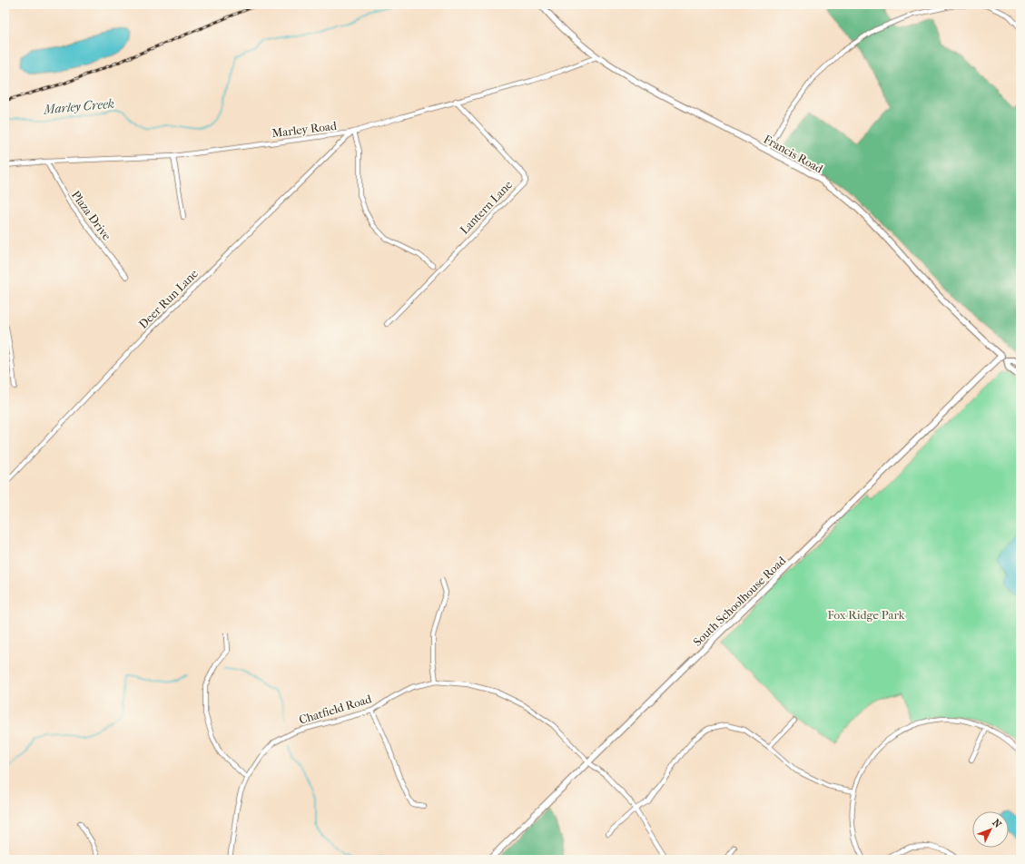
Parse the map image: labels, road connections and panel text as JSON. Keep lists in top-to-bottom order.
{
  "streets": {
    "street": [
      "Marley Road",
      "Francis Road",
      "Lantern Lane",
      "Plaza Drive",
      "Deer Run Lane",
      "South Schoolhouse Road",
      "Chatfield Road"
    ]
  },
  "crossings": [
    ["Marley Road", "Francis Road"],
    ["Marley Road", "Lantern Lane"],
    ["Marley Road", "Plaza Drive"],
    ["Marley Road", "Deer Run Lane"],
    ["Francis Road", "South Schoolhouse Road"],
    ["South Schoolhouse Road", "Chatfield Road"]
  ],
  "water": ["Marley Creek"],
  "parks": ["Fox Ridge Park"],
  "north": "top right"
}
